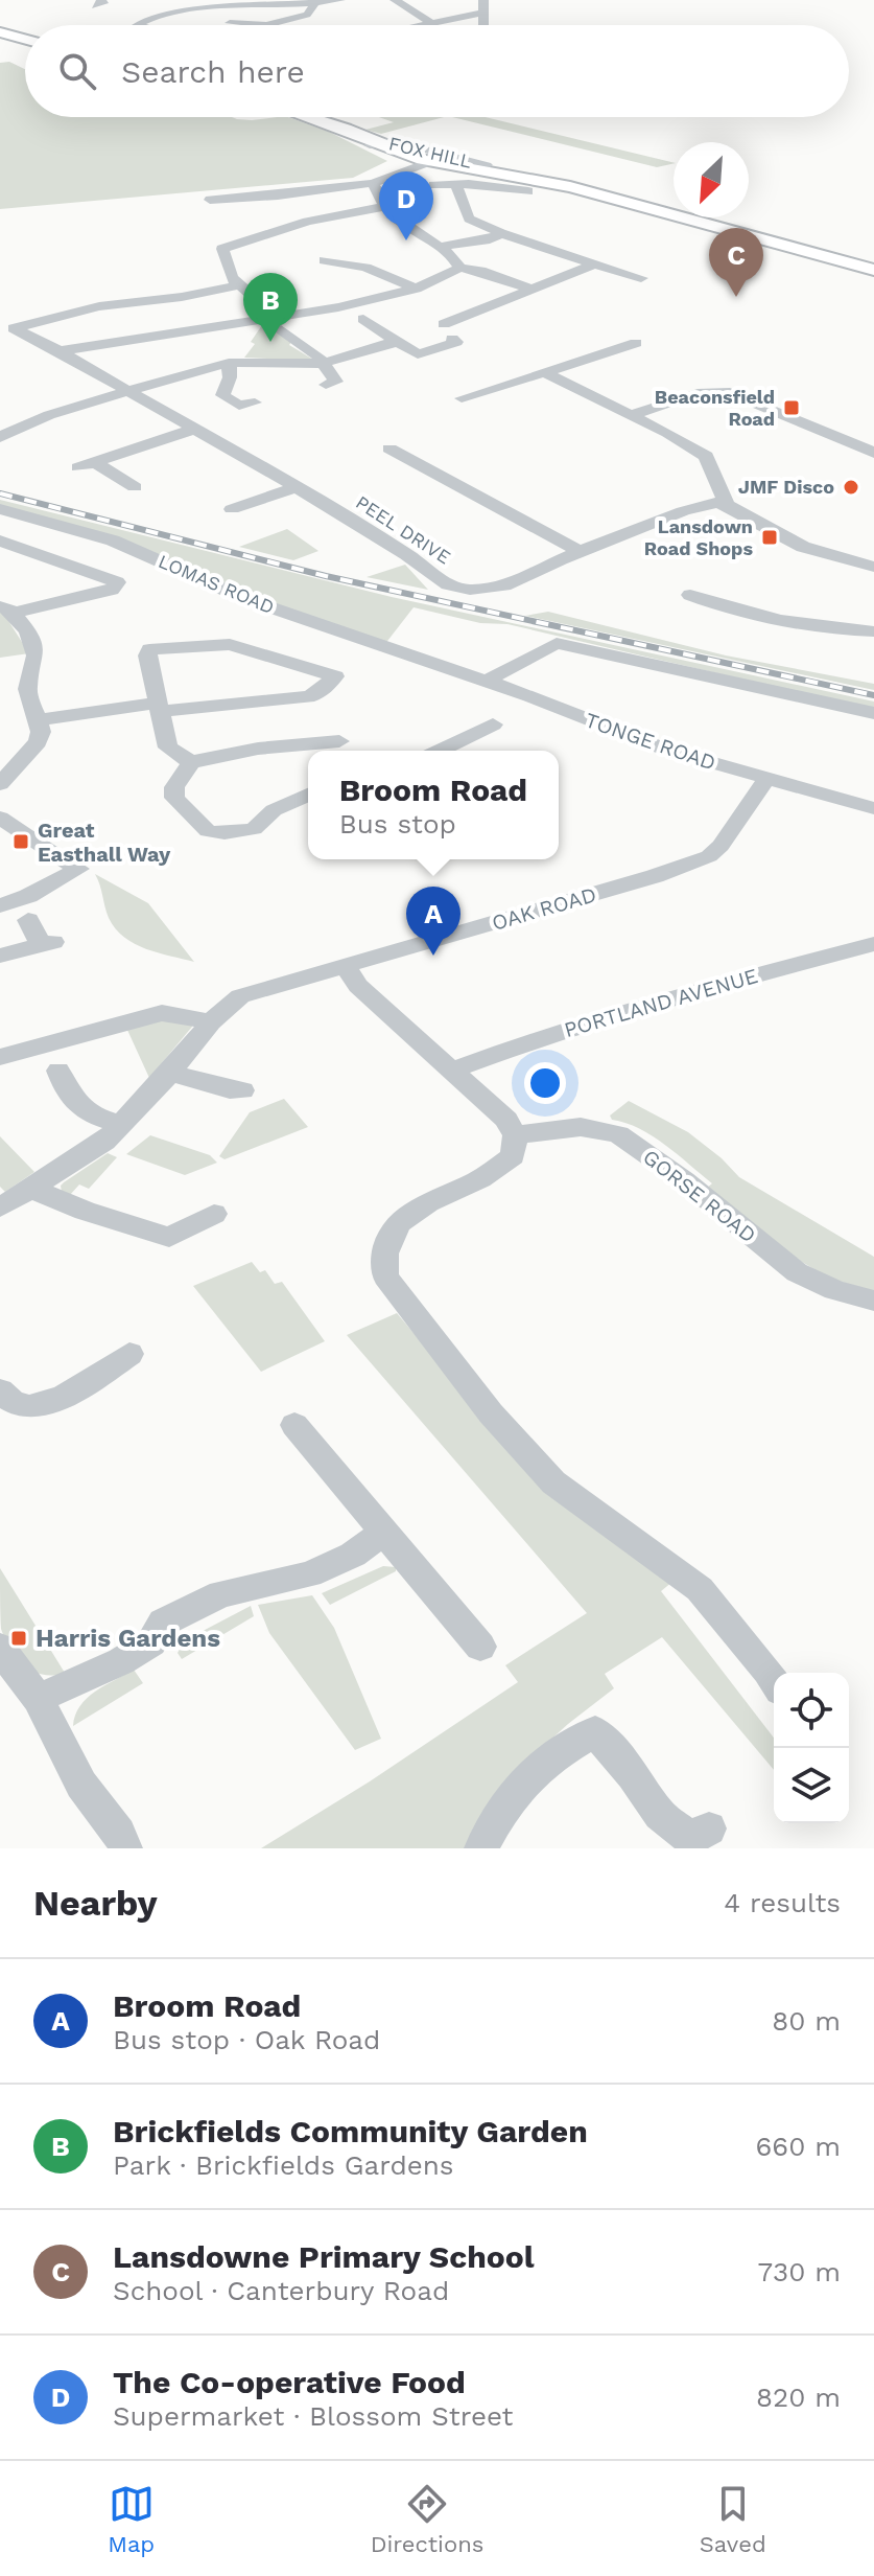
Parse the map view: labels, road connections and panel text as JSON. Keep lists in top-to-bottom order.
{
  "streets": {
    "main road": ["FOX HILL"],
    "street": [
      "PEEL DRIVE",
      "LOMAS ROAD",
      "TONGE ROAD",
      "OAK ROAD",
      "PORTLAND AVENUE",
      "GORSE ROAD"
    ]
  },
  "crossings": [
    ["LOMAS ROAD", "TONGE ROAD"],
    ["TONGE ROAD", "OAK ROAD"]
  ],
  "places": {
    "transit": [
      "Beaconsfield Road",
      "Lansdown Road Shops",
      "Great Easthall Way",
      "Harris Gardens"
    ],
    "other": ["JMF Disco"]
  },
  "north": "bottom left",
  "page": {
    "search": "Search here",
    "pins": [
      "D",
      "C",
      "B",
      "A"
    ],
    "popup": ["Broom Road", "Bus stop"],
    "heading": ["Nearby", "4 results"],
    "list": [
      {
        "mark": "A",
        "name": "Broom Road",
        "note": "Bus stop · Oak Road",
        "value": "80 m"
      },
      {
        "mark": "B",
        "name": "Brickfields Community Garden",
        "note": "Park · Brickfields Gardens",
        "value": "660 m"
      },
      {
        "mark": "C",
        "name": "Lansdowne Primary School",
        "note": "School · Canterbury Road",
        "value": "730 m"
      },
      {
        "mark": "D",
        "name": "The Co-operative Food",
        "note": "Supermarket · Blossom Street",
        "value": "820 m"
      }
    ],
    "nav": ["Map", "Directions", "Saved"]
  }
}
